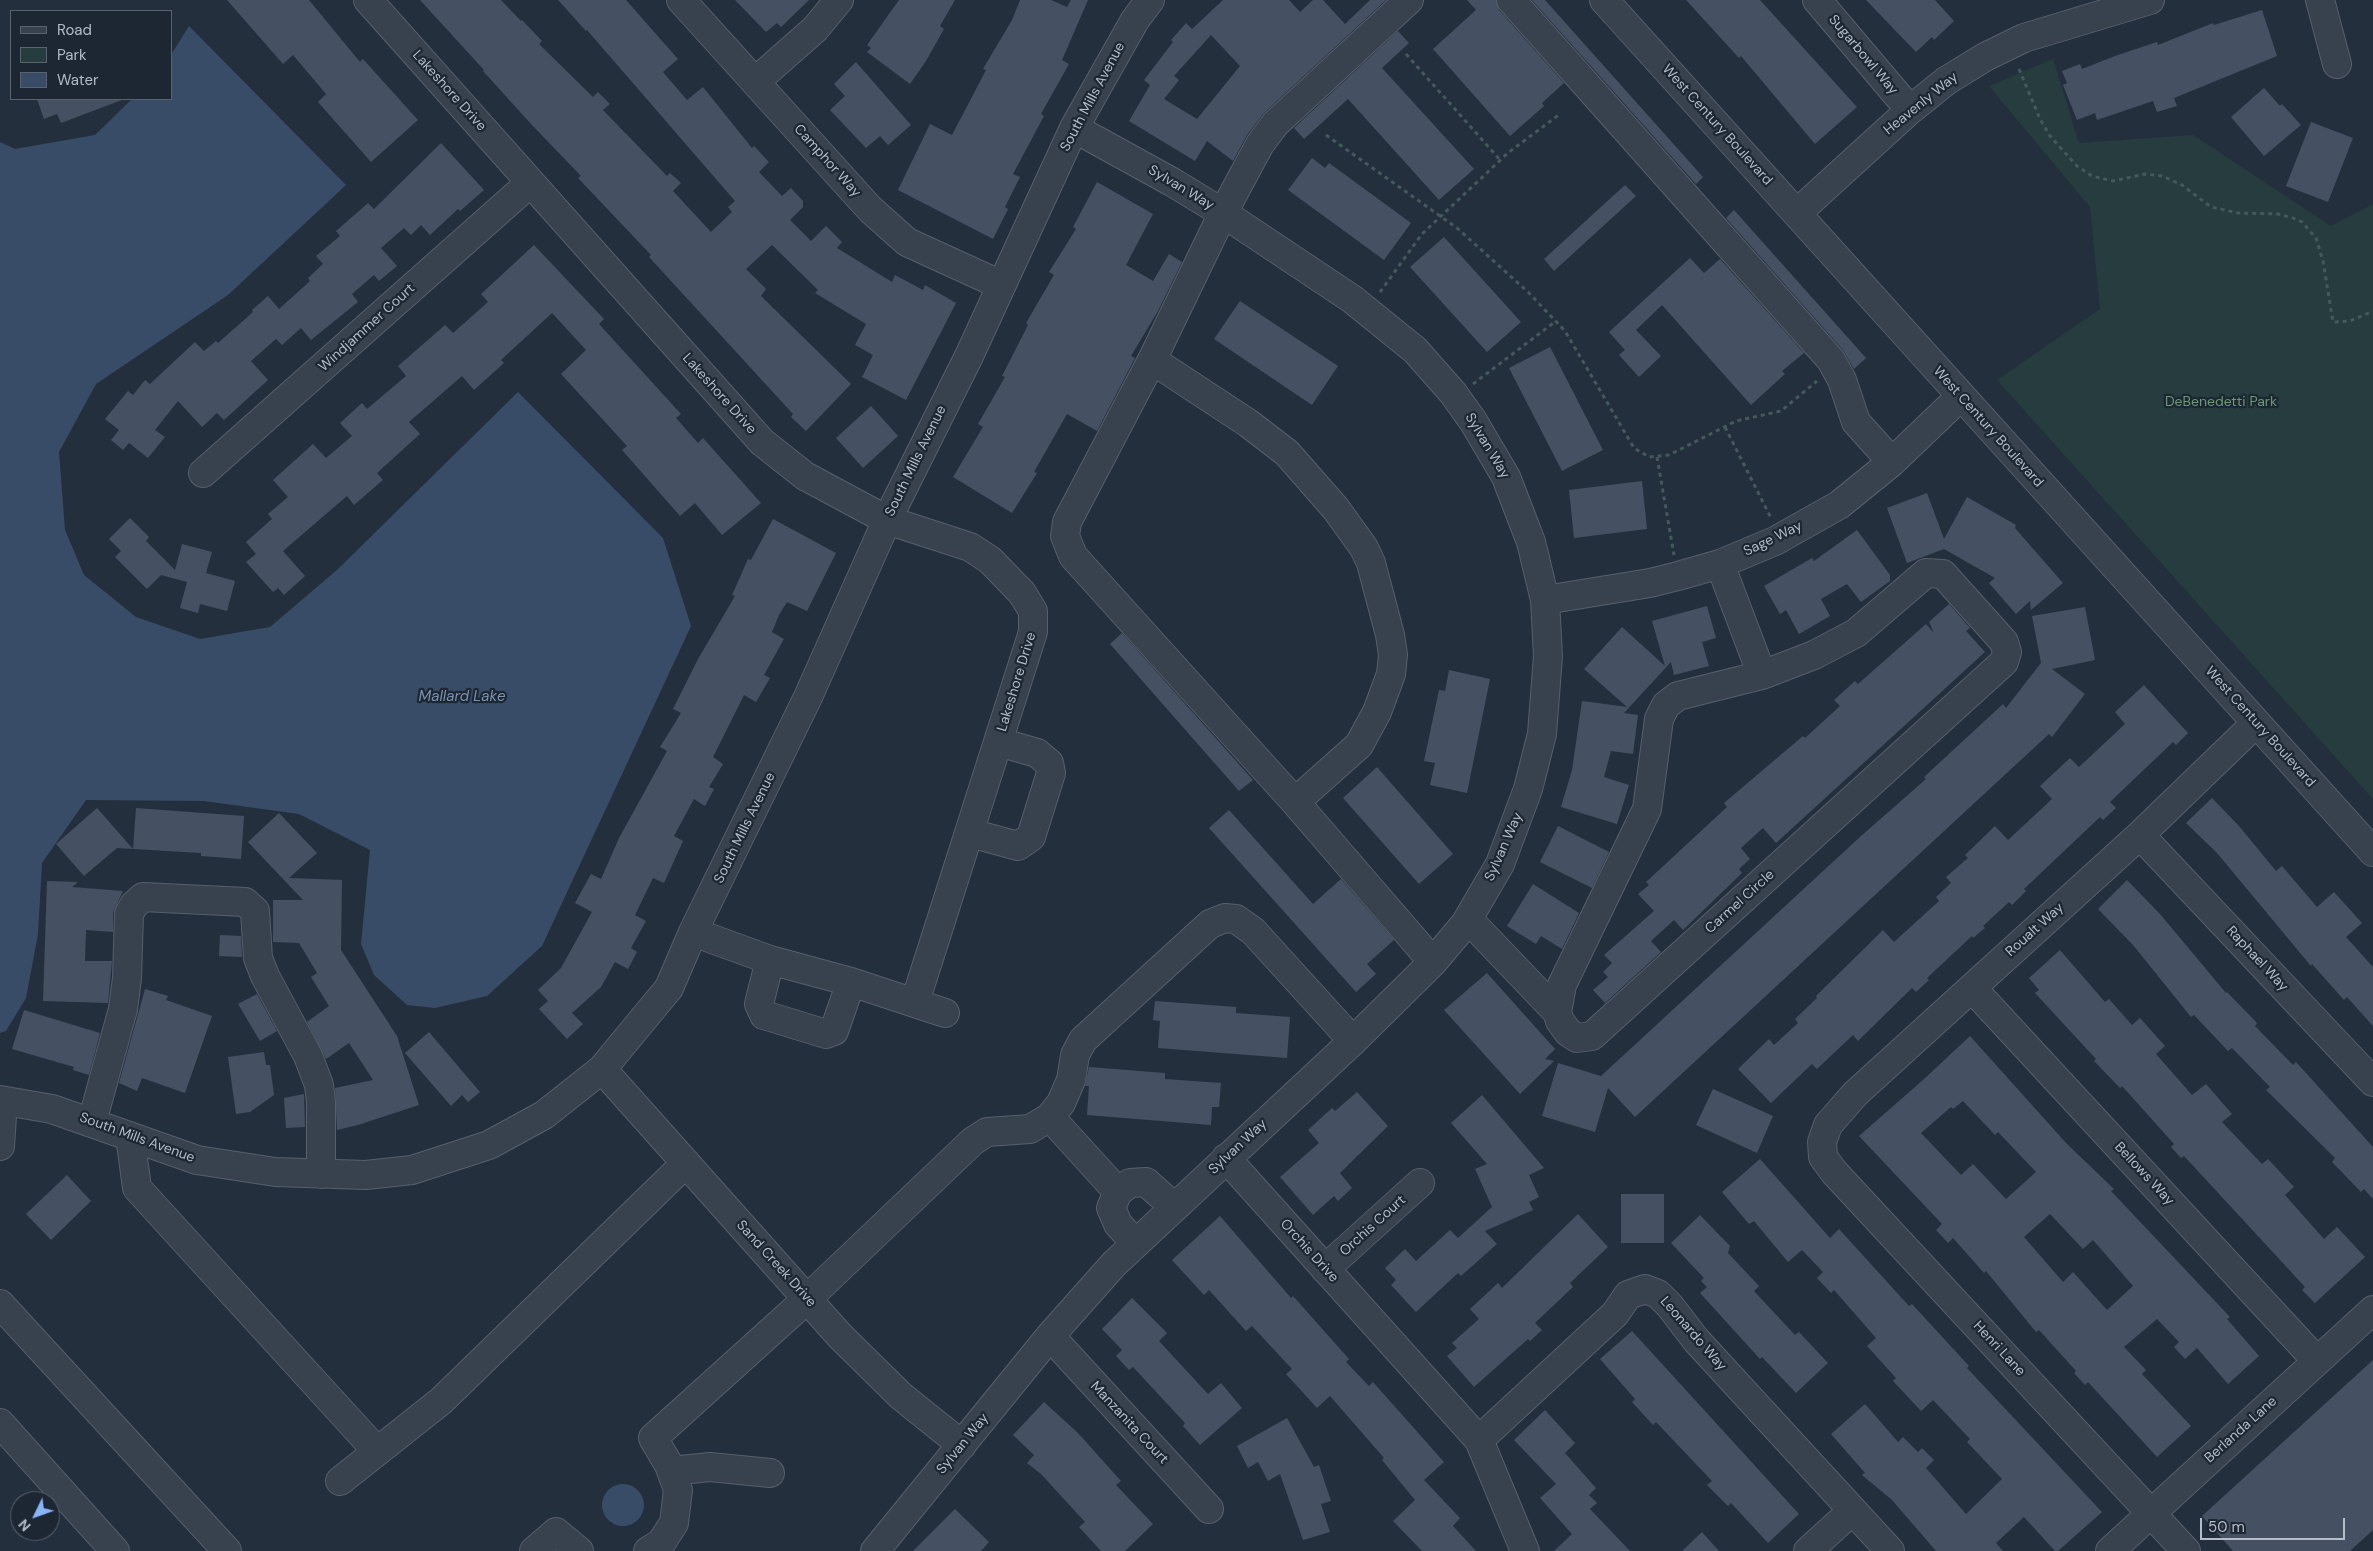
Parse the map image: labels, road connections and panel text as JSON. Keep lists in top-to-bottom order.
{
  "streets": {
    "street": [
      "Sugarbowl Way",
      "Lakeshore Drive",
      "South Mills Avenue",
      "Heavenly Way",
      "West Century Boulevard",
      "Camphor Way",
      "Sylvan Way",
      "Windjammer Court",
      "Sage Way",
      "Carmel Circle",
      "Roualt Way",
      "Raphael Way",
      "Bellows Way",
      "Orchis Court",
      "Orchis Drive",
      "Sand Creek Drive",
      "Leonardo Way",
      "Henri Lane",
      "Manzanita Court",
      "Berlanda Lane"
    ]
  },
  "crossings": [
    ["Sugarbowl Way", "Heavenly Way"],
    ["Lakeshore Drive", "South Mills Avenue"],
    ["Lakeshore Drive", "Windjammer Court"],
    ["South Mills Avenue", "Camphor Way"],
    ["South Mills Avenue", "Sylvan Way"],
    ["South Mills Avenue", "Sand Creek Drive"],
    ["Heavenly Way", "West Century Boulevard"],
    ["West Century Boulevard", "Sage Way"],
    ["West Century Boulevard", "Roualt Way"],
    ["Sylvan Way", "Sage Way"],
    ["Sylvan Way", "Orchis Drive"],
    ["Sylvan Way", "Sand Creek Drive"],
    ["Sylvan Way", "Manzanita Court"],
    ["Roualt Way", "Raphael Way"],
    ["Roualt Way", "Bellows Way"],
    ["Roualt Way", "Henri Lane"],
    ["Bellows Way", "Berlanda Lane"],
    ["Orchis Court", "Orchis Drive"],
    ["Orchis Drive", "Leonardo Way"],
    ["Henri Lane", "Berlanda Lane"]
  ],
  "water": ["Mallard Lake"],
  "parks": ["DeBenedetti Park"],
  "legend": ["Road", "Park", "Water"],
  "scale_bar": "50 m",
  "north": "bottom left"
}
